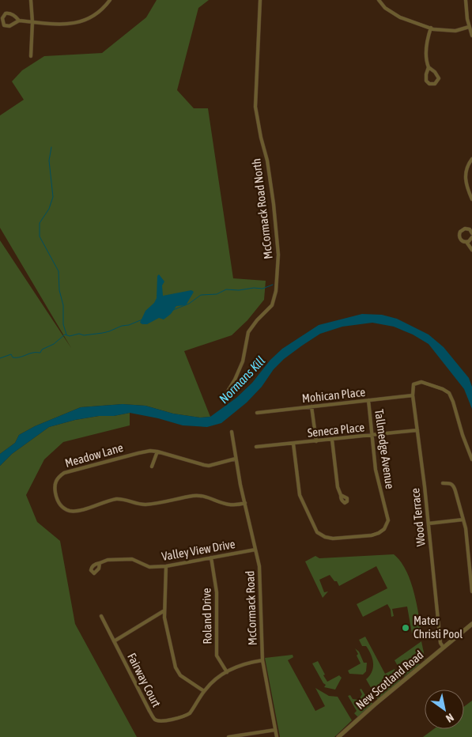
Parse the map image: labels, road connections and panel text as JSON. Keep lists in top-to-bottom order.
{
  "streets": {
    "street": [
      "McCormack Road North",
      "Mohican Place",
      "Seneca Place",
      "Tallmedge Avenue",
      "Meadow Lane",
      "Wood Terrace",
      "Valley View Drive",
      "McCormack Road",
      "Roland Drive",
      "Fairway Court",
      "New Scotland Road"
    ]
  },
  "crossings": [
    ["Mohican Place", "Tallmedge Avenue"],
    ["Mohican Place", "Wood Terrace"],
    ["Seneca Place", "Tallmedge Avenue"],
    ["Seneca Place", "Wood Terrace"],
    ["Meadow Lane", "McCormack Road"],
    ["Wood Terrace", "New Scotland Road"],
    ["Valley View Drive", "McCormack Road"],
    ["Valley View Drive", "Roland Drive"],
    ["McCormack Road", "Fairway Court"],
    ["Roland Drive", "Fairway Court"]
  ],
  "water": ["Normans Kill"],
  "places": ["Mater Christi Pool"],
  "north": "bottom right"
}
